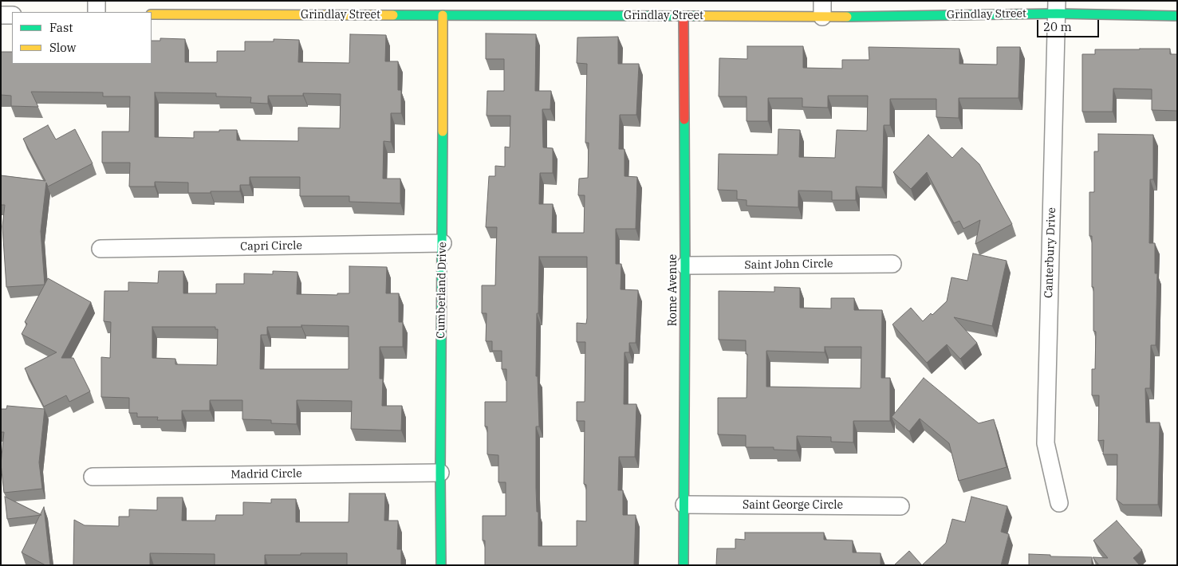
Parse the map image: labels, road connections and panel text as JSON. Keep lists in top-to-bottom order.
{
  "streets": {
    "street": [
      "Grindlay Street",
      "Capri Circle",
      "Canterbury Drive",
      "Saint John Circle",
      "Cumberland Drive",
      "Rome Avenue",
      "Madrid Circle",
      "Saint George Circle"
    ]
  },
  "crossings": [
    ["Grindlay Street", "Canterbury Drive"],
    ["Grindlay Street", "Cumberland Drive"],
    ["Grindlay Street", "Rome Avenue"],
    ["Capri Circle", "Cumberland Drive"],
    ["Saint John Circle", "Rome Avenue"],
    ["Cumberland Drive", "Madrid Circle"],
    ["Rome Avenue", "Saint George Circle"]
  ],
  "legend": ["Fast", "Slow"],
  "scale_bar": "20 m"
}
